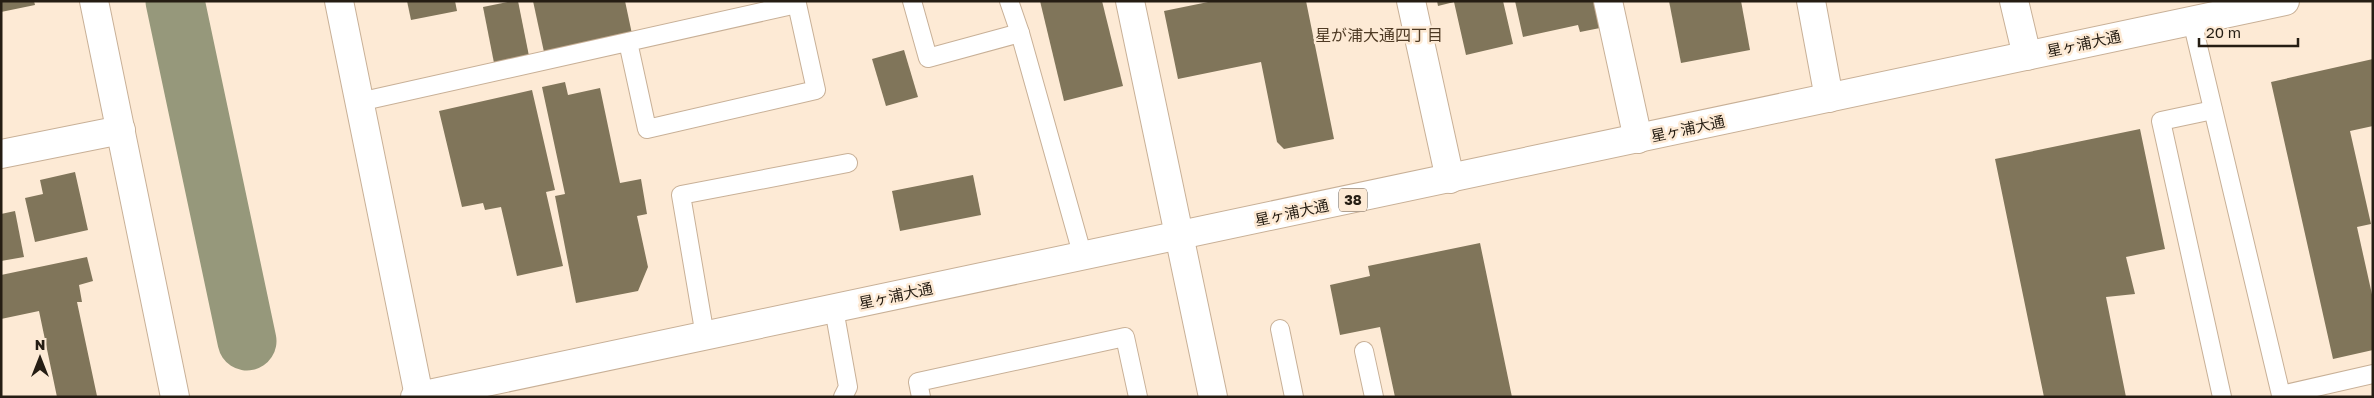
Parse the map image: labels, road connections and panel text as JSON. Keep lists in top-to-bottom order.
{
  "streets": {
    "main road": ["星ヶ浦大通", "38"]
  },
  "districts": ["星が浦大通四丁目"],
  "scale_bar": "20 m",
  "north": "top"
}
